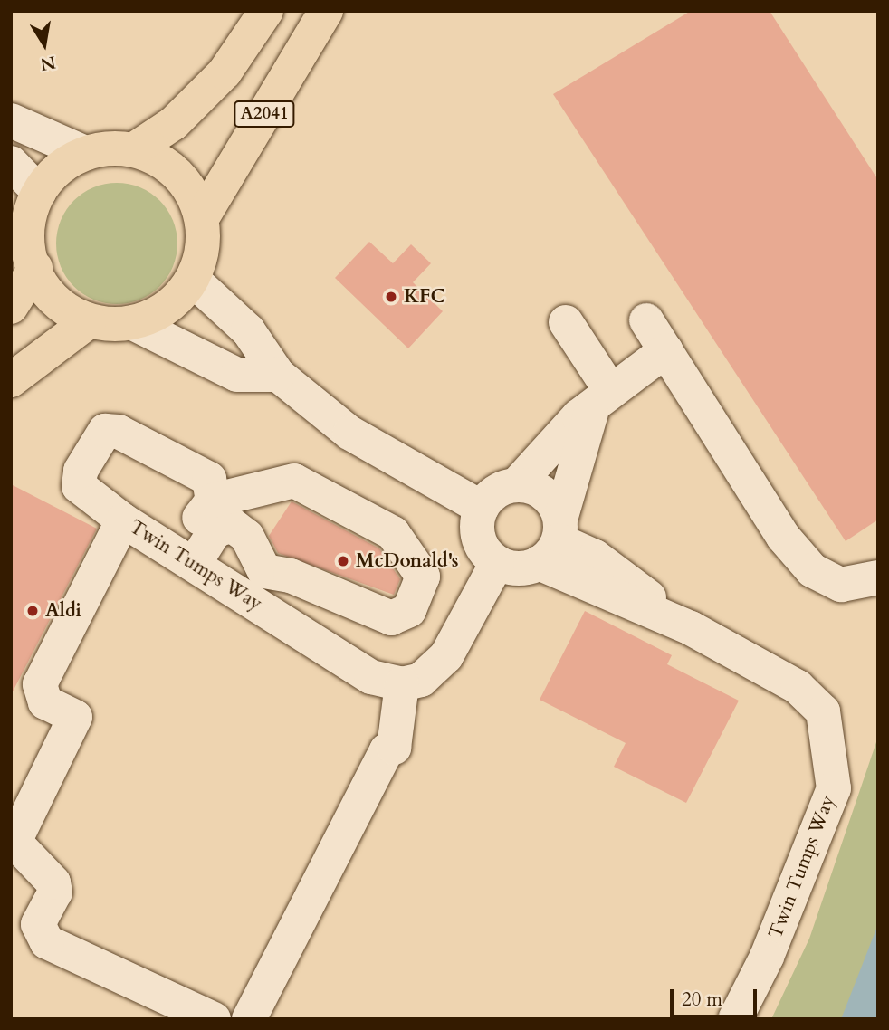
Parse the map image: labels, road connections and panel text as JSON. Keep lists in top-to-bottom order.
{
  "streets": {
    "main road": ["A2041"],
    "street": ["Twin Tumps Way"]
  },
  "places": ["KFC", "McDonald's", "Aldi"],
  "scale_bar": "20 m",
  "north": "bottom"
}
